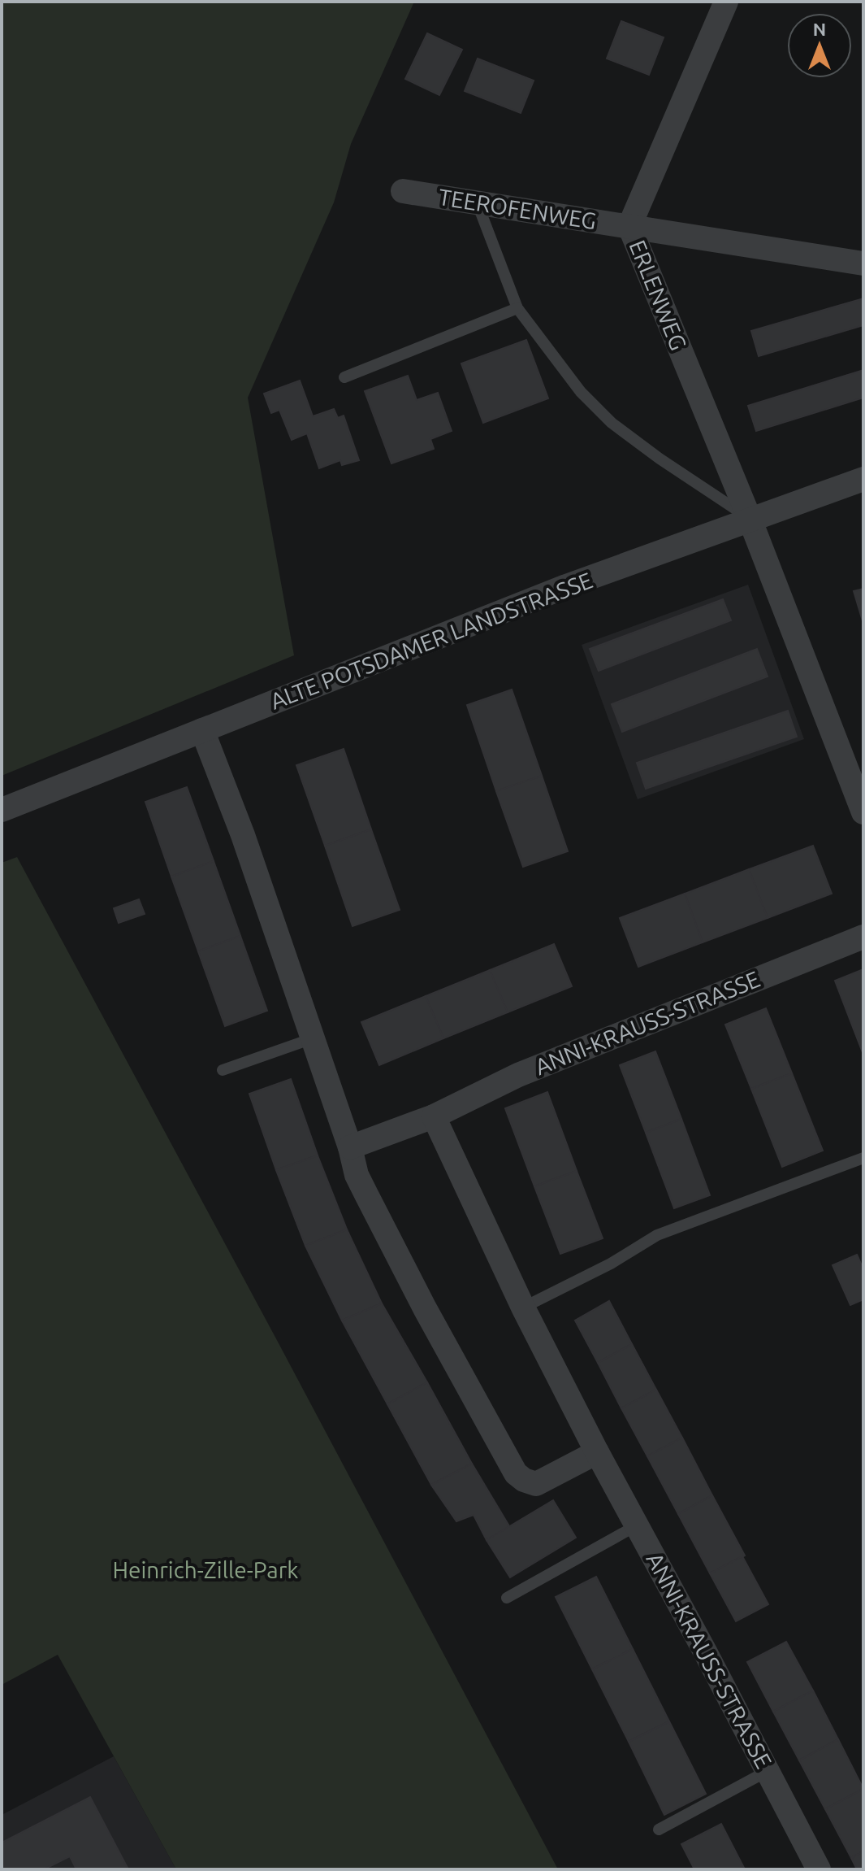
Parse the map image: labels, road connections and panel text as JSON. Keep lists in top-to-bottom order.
{
  "streets": {
    "street": [
      "TEEROFENWEG",
      "ERLENWEG",
      "ALTE POTSDAMER LANDSTRASSE",
      "ANNI-KRAUSS-STRASSE"
    ]
  },
  "crossings": [
    ["TEEROFENWEG", "ERLENWEG"],
    ["ERLENWEG", "ALTE POTSDAMER LANDSTRASSE"]
  ],
  "parks": ["Heinrich-Zille-Park"],
  "north": "top"
}
